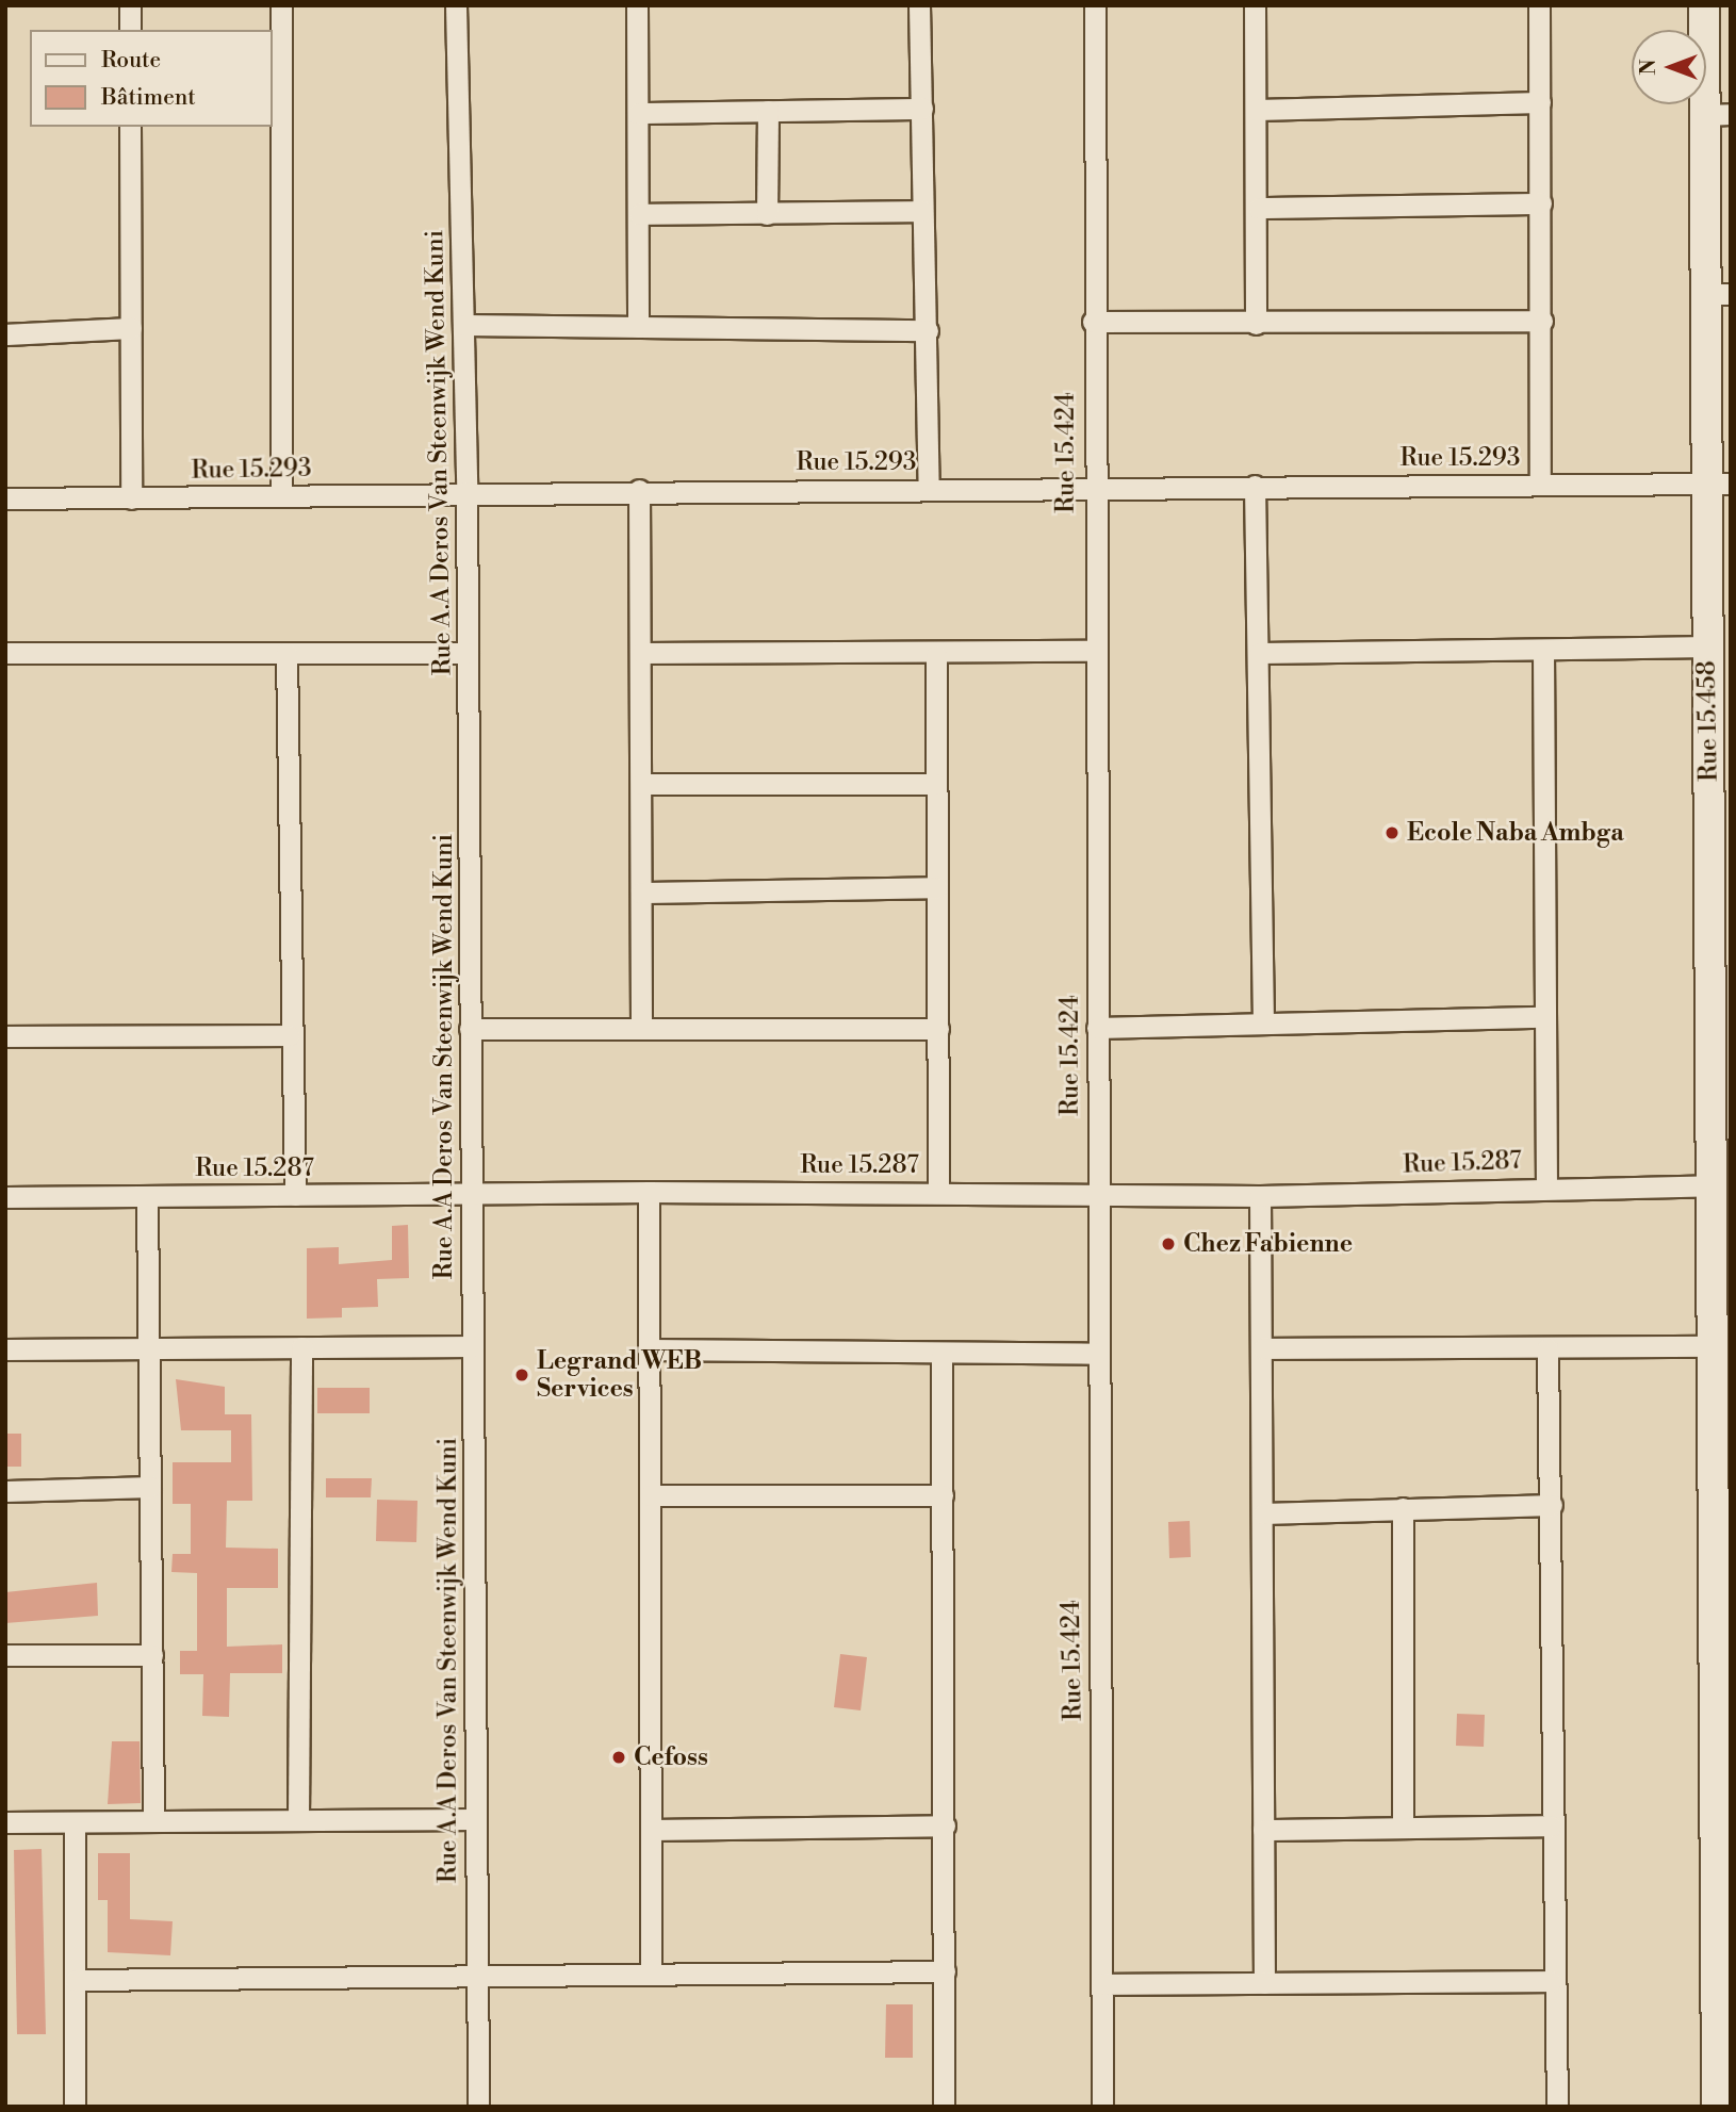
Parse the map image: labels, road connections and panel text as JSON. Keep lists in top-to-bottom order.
{
  "streets": {
    "main road": ["Rue 15.458"],
    "street": [
      "Rue A.A Deros Van Steenwijk Wend Kuni",
      "Rue 15.424",
      "Rue 15.293",
      "Rue 15.287"
    ]
  },
  "crossings": [
    ["Rue A.A Deros Van Steenwijk Wend Kuni", "Rue 15.293"],
    ["Rue A.A Deros Van Steenwijk Wend Kuni", "Rue 15.287"],
    ["Rue 15.424", "Rue 15.293"],
    ["Rue 15.424", "Rue 15.287"],
    ["Rue 15.293", "Rue 15.458"],
    ["Rue 15.458", "Rue 15.287"]
  ],
  "places": [
    "Ecole Naba Ambga",
    "Chez Fabienne",
    "Legrand WEB Services",
    "Cefoss"
  ],
  "legend": ["Route", "Bâtiment"],
  "north": "left"
}
